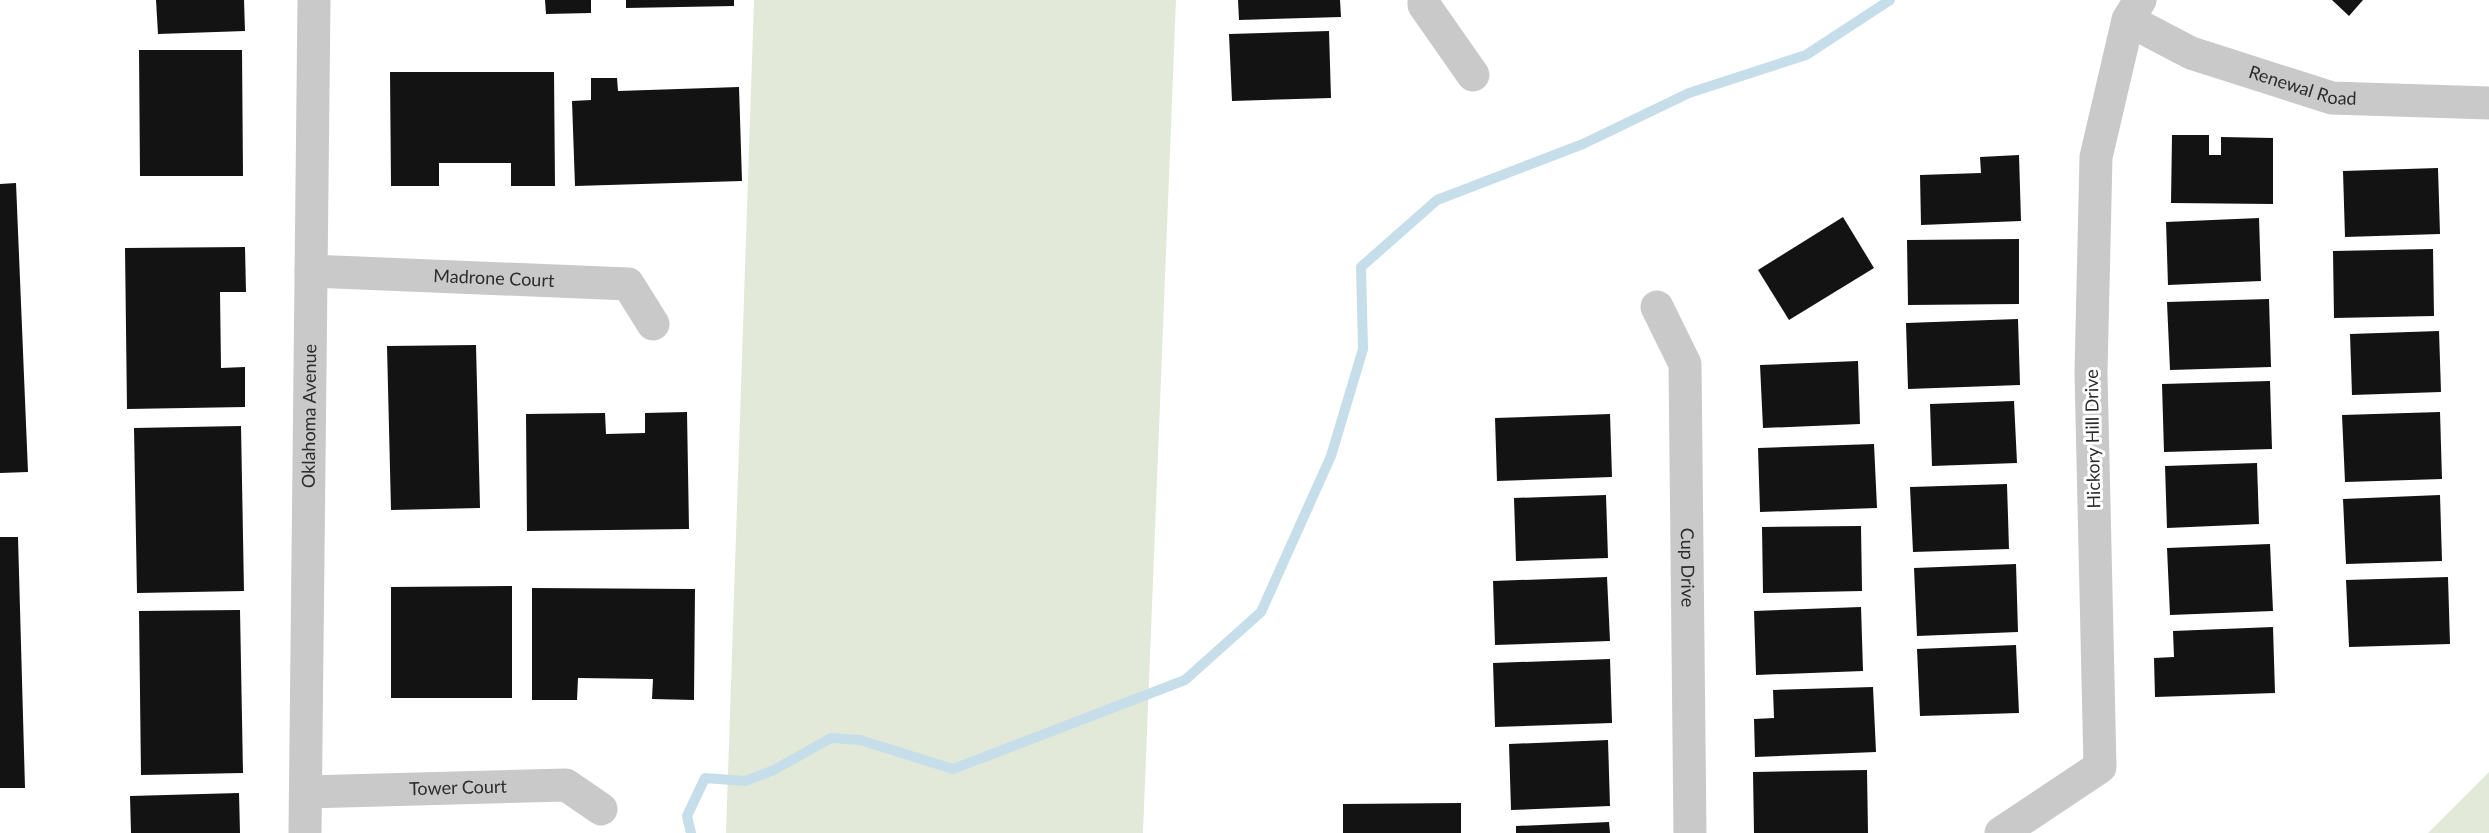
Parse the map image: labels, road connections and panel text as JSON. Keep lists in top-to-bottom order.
{
  "streets": {
    "street": [
      "Renewal Road",
      "Madrone Court",
      "Oklahoma Avenue",
      "Hickory Hill Drive",
      "Cup Drive",
      "Tower Court"
    ]
  },
  "crossings": [
    ["Renewal Road", "Hickory Hill Drive"],
    ["Madrone Court", "Oklahoma Avenue"],
    ["Oklahoma Avenue", "Tower Court"]
  ]
}
